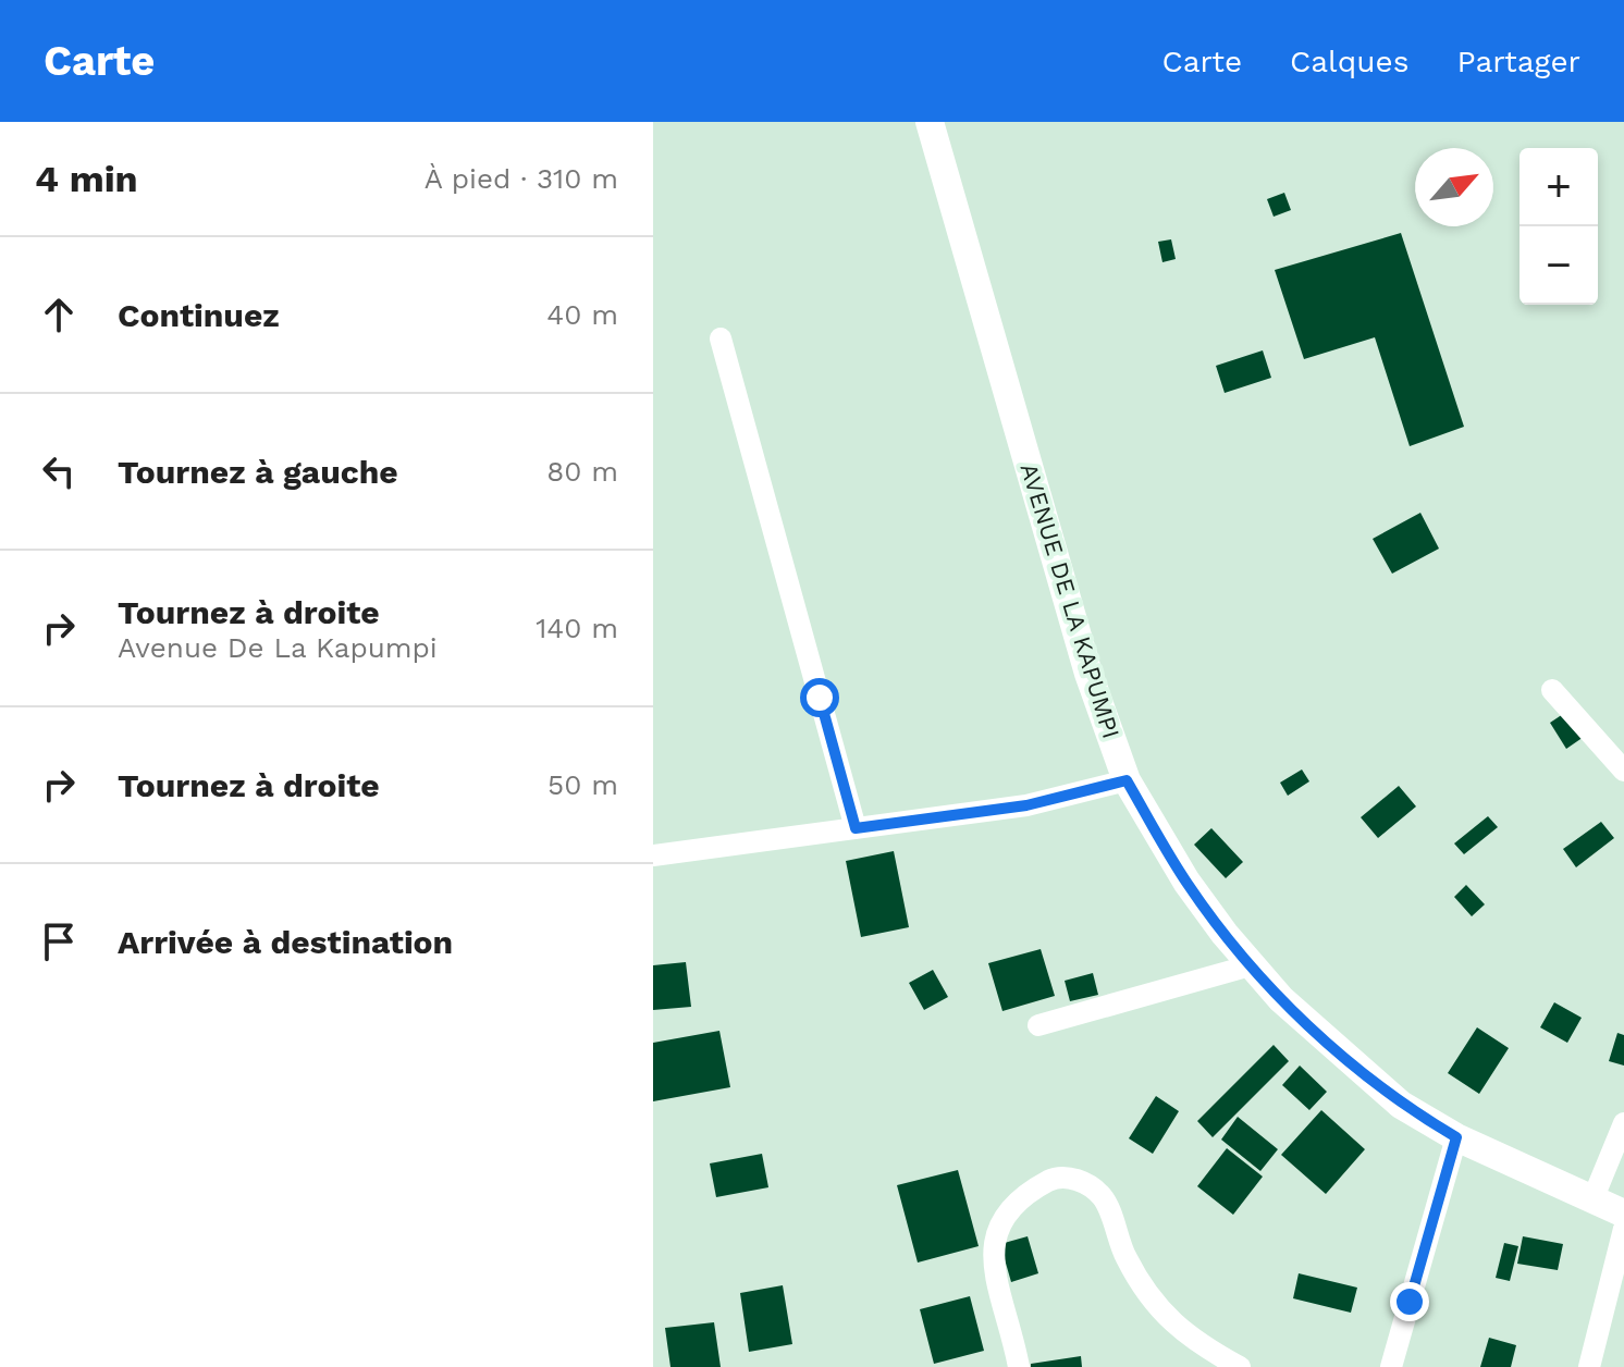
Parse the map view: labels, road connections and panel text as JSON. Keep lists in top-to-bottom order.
{
  "streets": {
    "main road": ["AVENUE DE LA KAPUMPI"]
  },
  "north": "top right",
  "page": {
    "header": "Carte",
    "nav": ["Carte", "Calques", "Partager"],
    "heading": ["4 min", "À pied · 310 m"],
    "map_buttons": ["+", "−"],
    "list": [
      ["Continuez", "40 m"],
      ["Tournez à gauche", "80 m"],
      ["Tournez à droite", "Avenue De La Kapumpi", "140 m"],
      ["Tournez à droite", "50 m"],
      "Arrivée à destination"
    ]
  }
}
